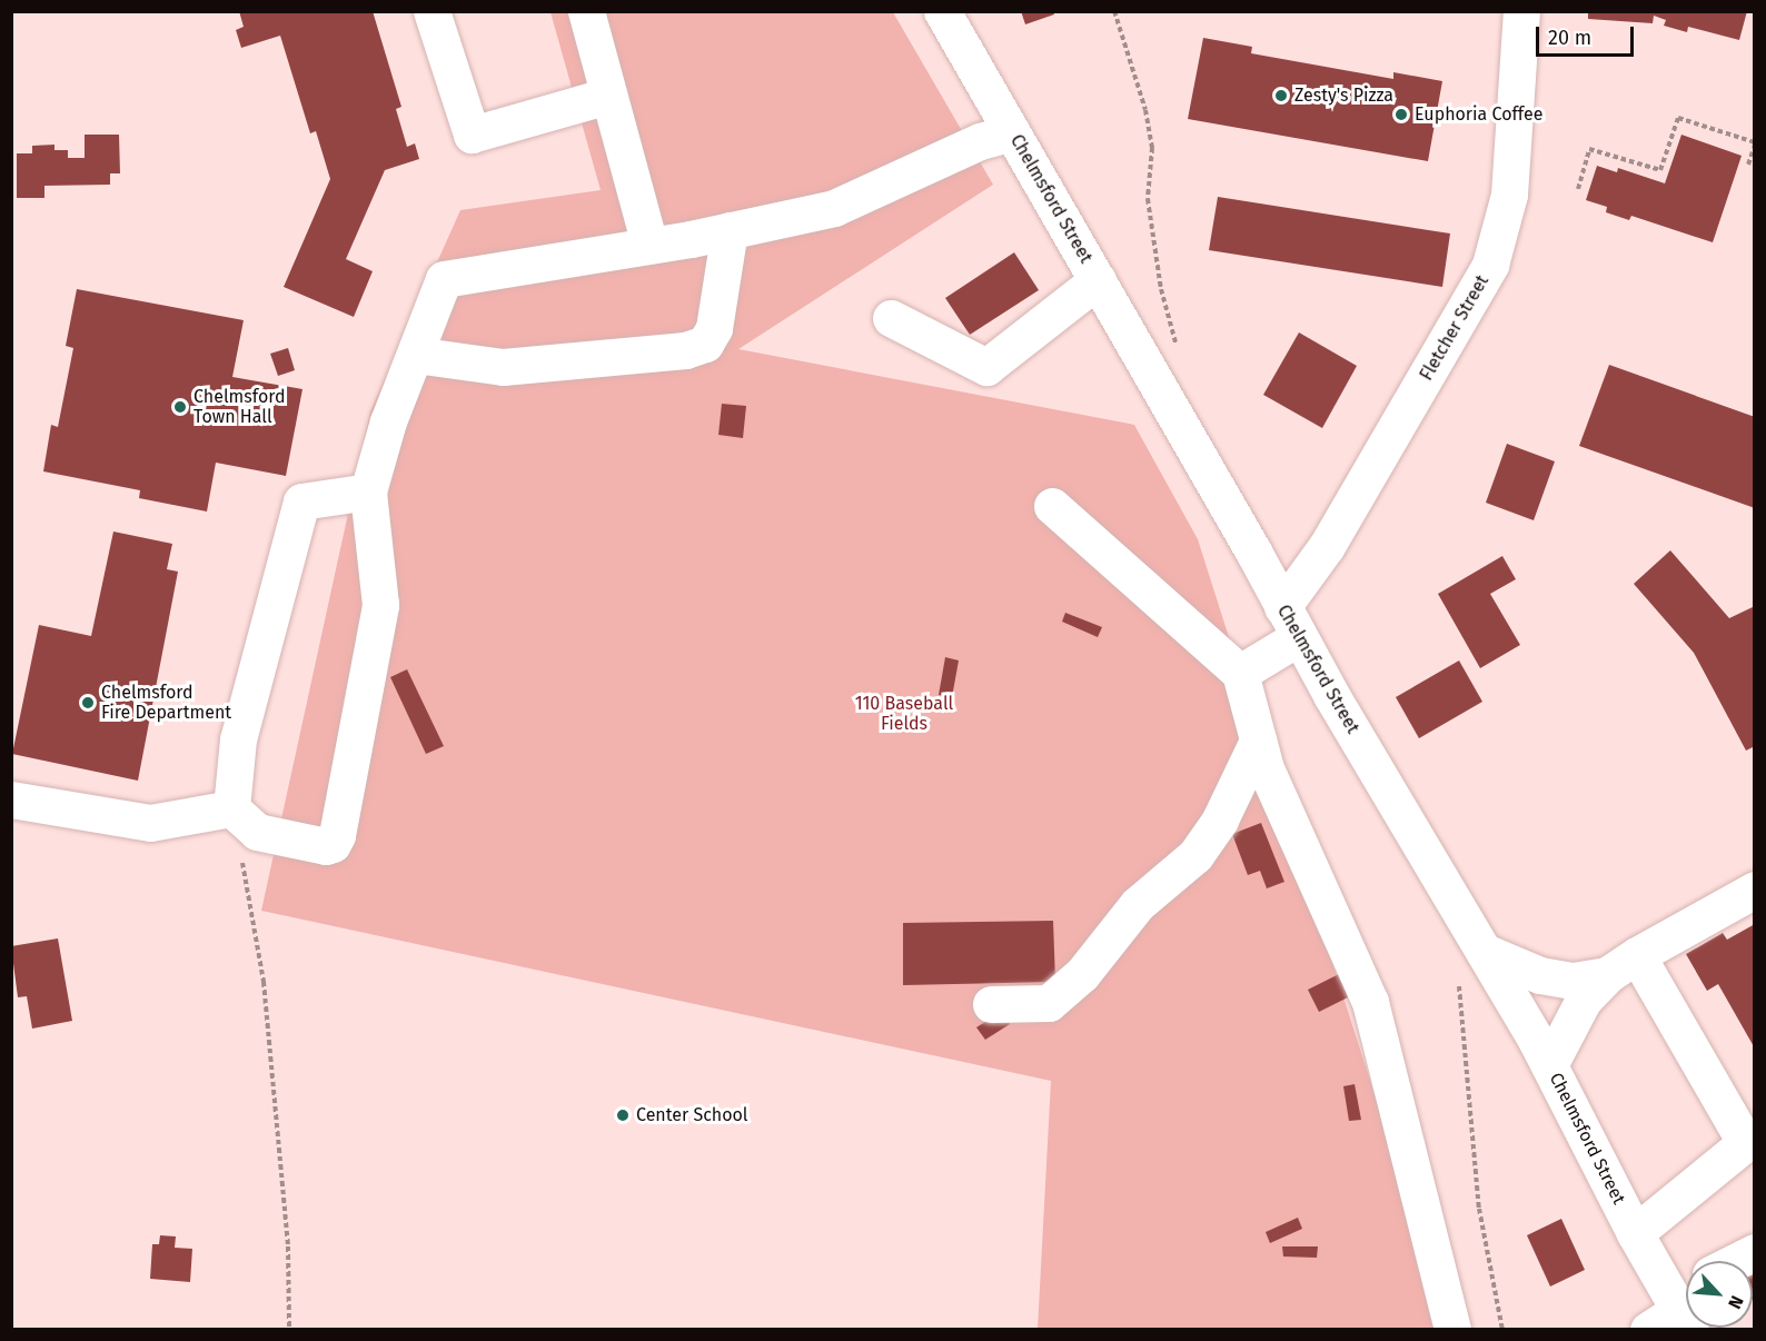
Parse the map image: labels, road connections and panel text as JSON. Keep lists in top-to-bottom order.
{
  "streets": {
    "main road": ["Chelmsford Street", "Fletcher Street"]
  },
  "crossings": [
    ["Chelmsford Street", "Fletcher Street"]
  ],
  "parks": ["110 Baseball Fields"],
  "places": [
    "Zesty's Pizza",
    "Euphoria Coffee",
    "Chelmsford Town Hall",
    "Chelmsford Fire Department",
    "Center School"
  ],
  "scale_bar": "20 m",
  "north": "bottom right"
}
